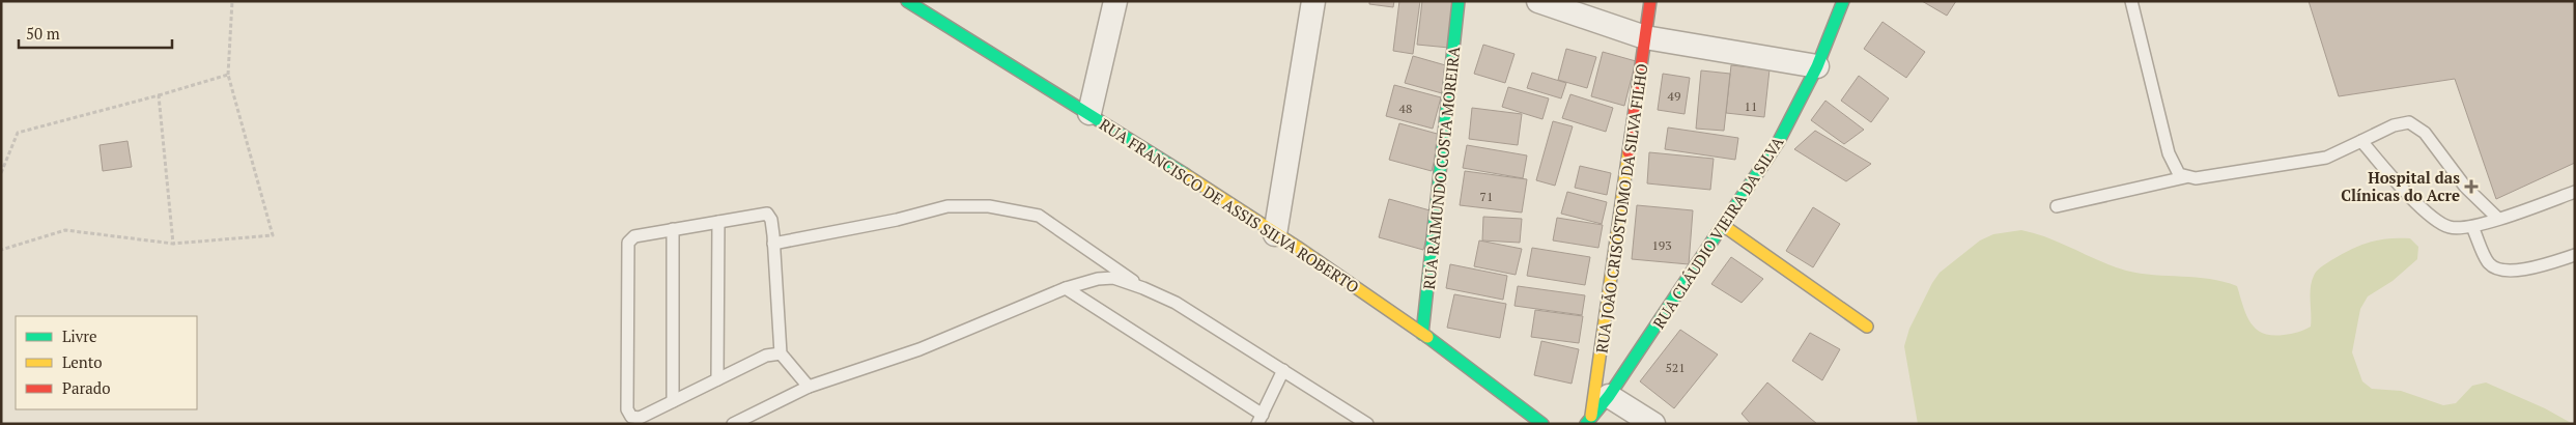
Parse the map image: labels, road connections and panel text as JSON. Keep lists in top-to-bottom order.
{
  "streets": {
    "street": [
      "RUA RAIMUNDO COSTA MOREIRA",
      "RUA FRANCISCO DE ASSIS SILVA ROBERTO",
      "RUA JOÃO CRISÓSTOMO DA SILVA FILHO",
      "RUA CLÁUDIO VIEIRA DA SILVA"
    ]
  },
  "crossings": [
    ["RUA RAIMUNDO COSTA MOREIRA", "RUA FRANCISCO DE ASSIS SILVA ROBERTO"],
    ["RUA JOÃO CRISÓSTOMO DA SILVA FILHO", "RUA CLÁUDIO VIEIRA DA SILVA"]
  ],
  "places": {
    "health": ["Hospital das Clínicas do Acre"]
  },
  "house_numbers": [
    "49",
    "11",
    "48",
    "71",
    "193",
    "521"
  ],
  "legend": ["Livre", "Lento", "Parado"],
  "scale_bar": "50 m"
}
